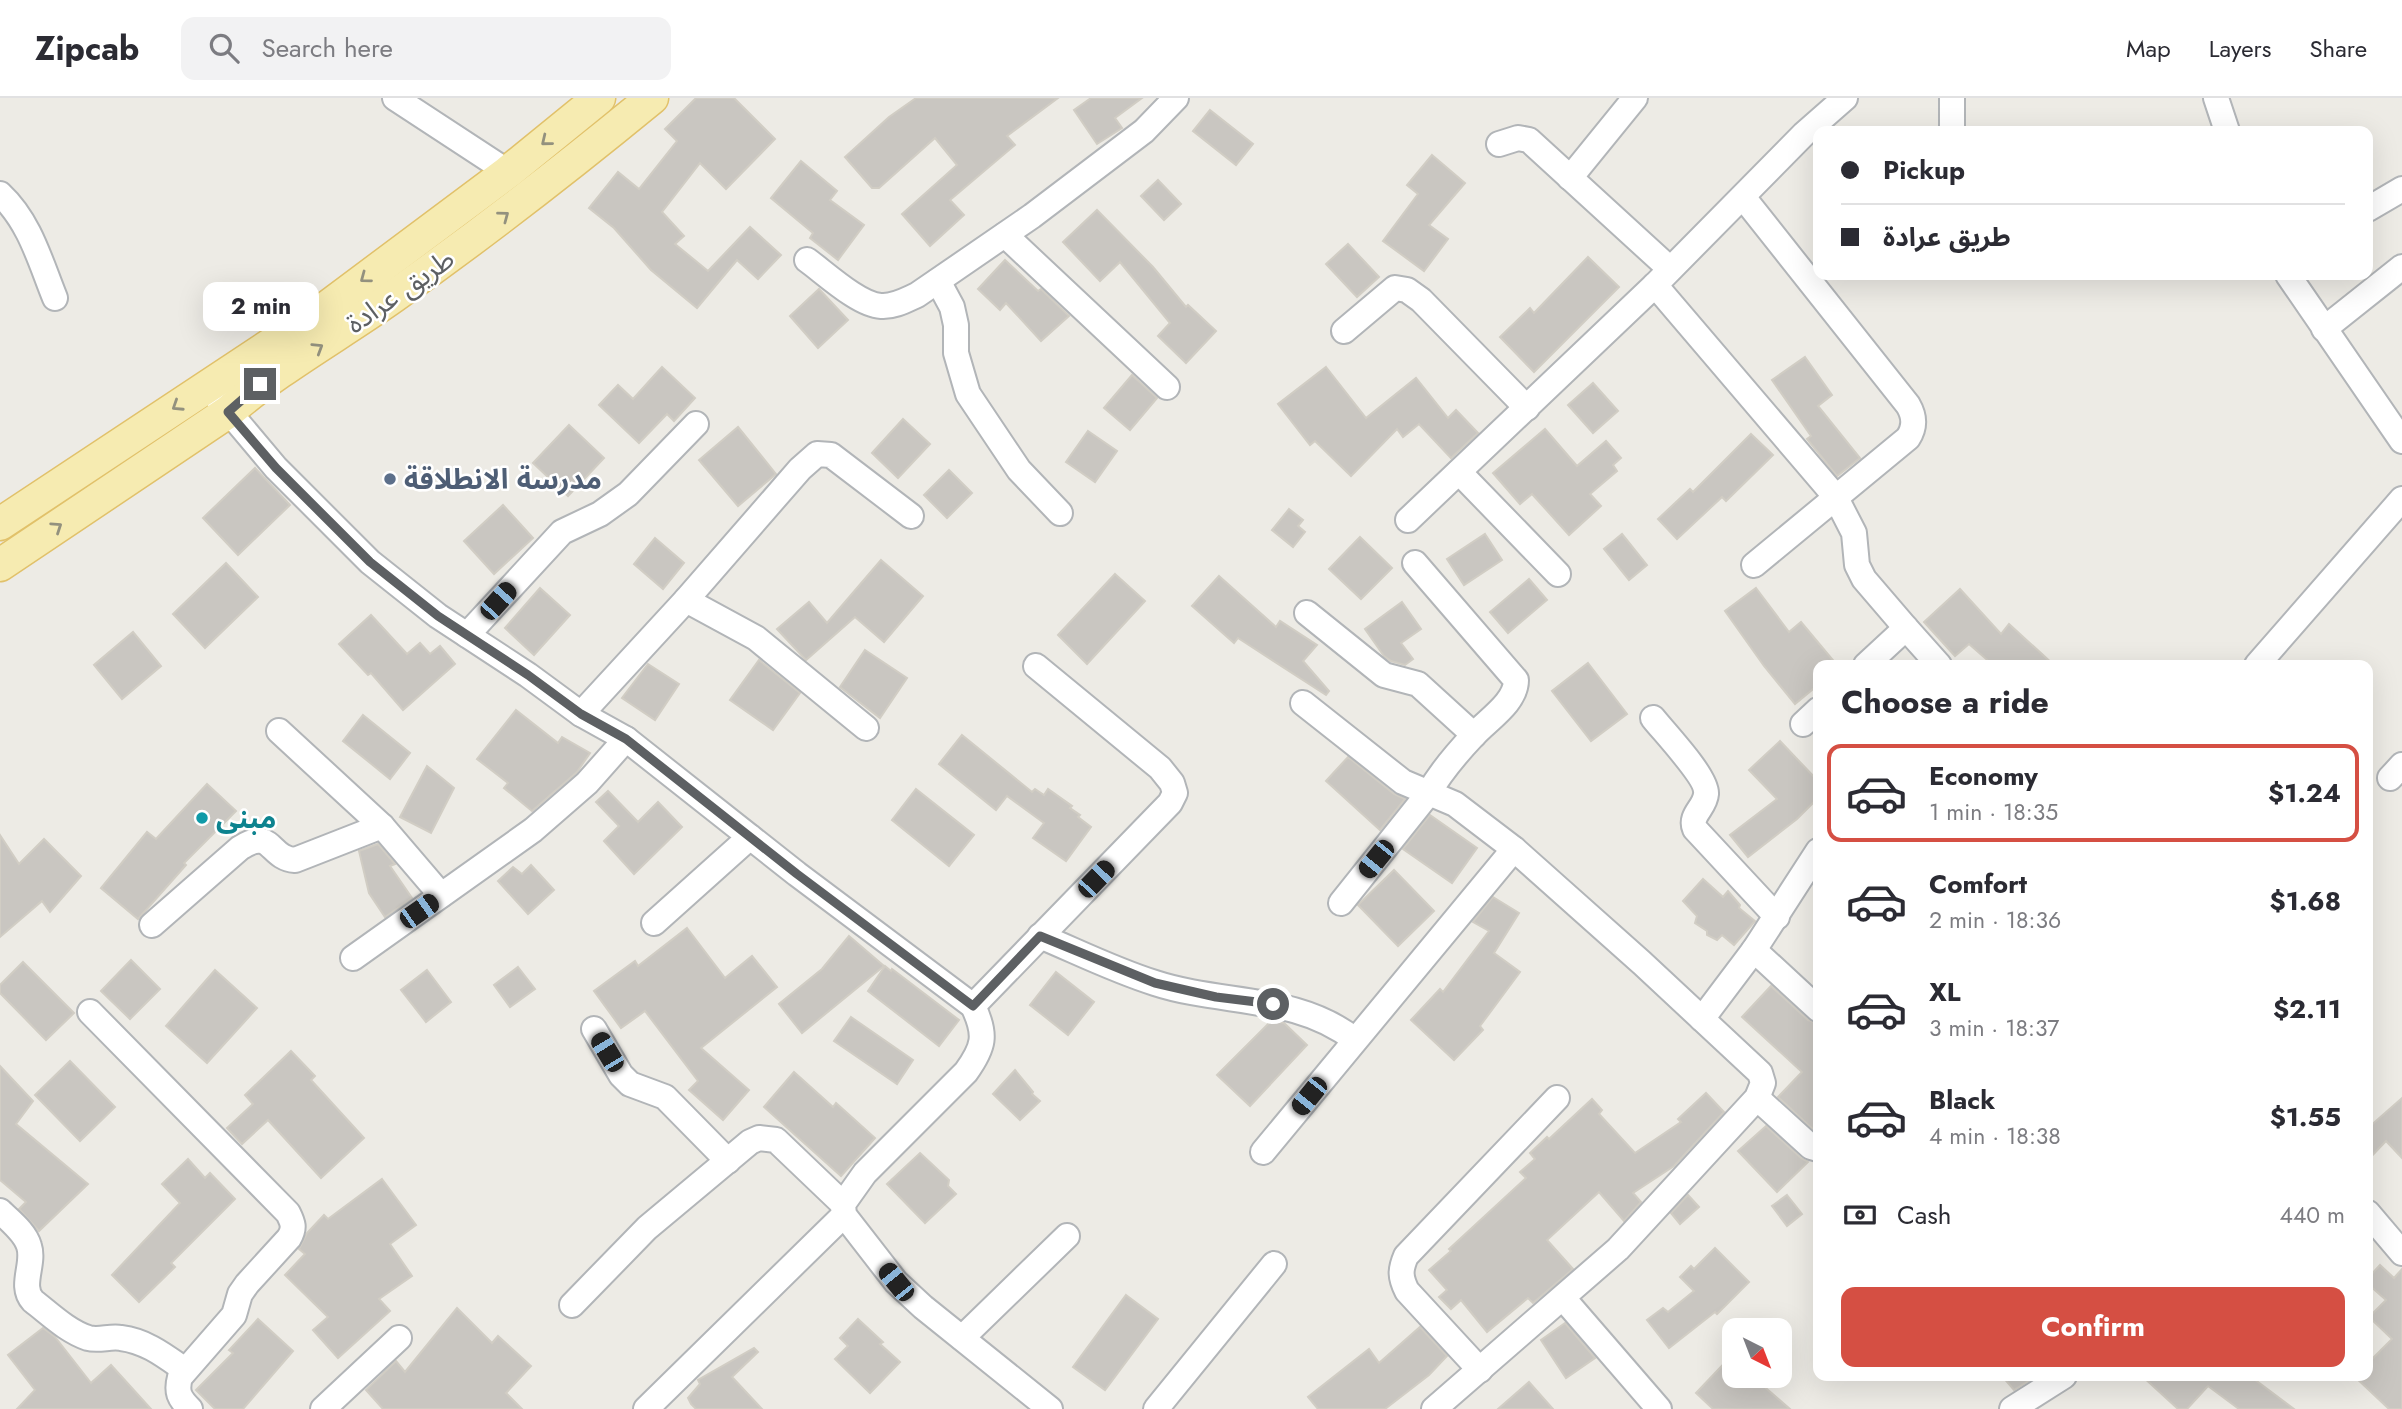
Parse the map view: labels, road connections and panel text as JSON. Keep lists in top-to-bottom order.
{
  "streets": {
    "main road": ["طريق عرادة"]
  },
  "places": ["مدرسة الانطلاقة", "مبنى"],
  "north": "bottom right",
  "page": {
    "header": "Zipcab",
    "search": "Search here",
    "nav": ["Map", "Layers", "Share"],
    "banner": ["Pickup", "طريق عرادة"],
    "bubble": "2 min",
    "heading": "Choose a ride",
    "list": [
      {
        "name": "Economy",
        "note": "1 min · 18:35",
        "value": "$1.24"
      },
      {
        "name": "Comfort",
        "note": "2 min · 18:36",
        "value": "$1.68"
      },
      {
        "name": "XL",
        "note": "3 min · 18:37",
        "value": "$2.11"
      },
      {
        "name": "Black",
        "note": "4 min · 18:38",
        "value": "$1.55"
      }
    ],
    "pay": ["Cash", "440 m"],
    "buttons": "Confirm"
  }
}
